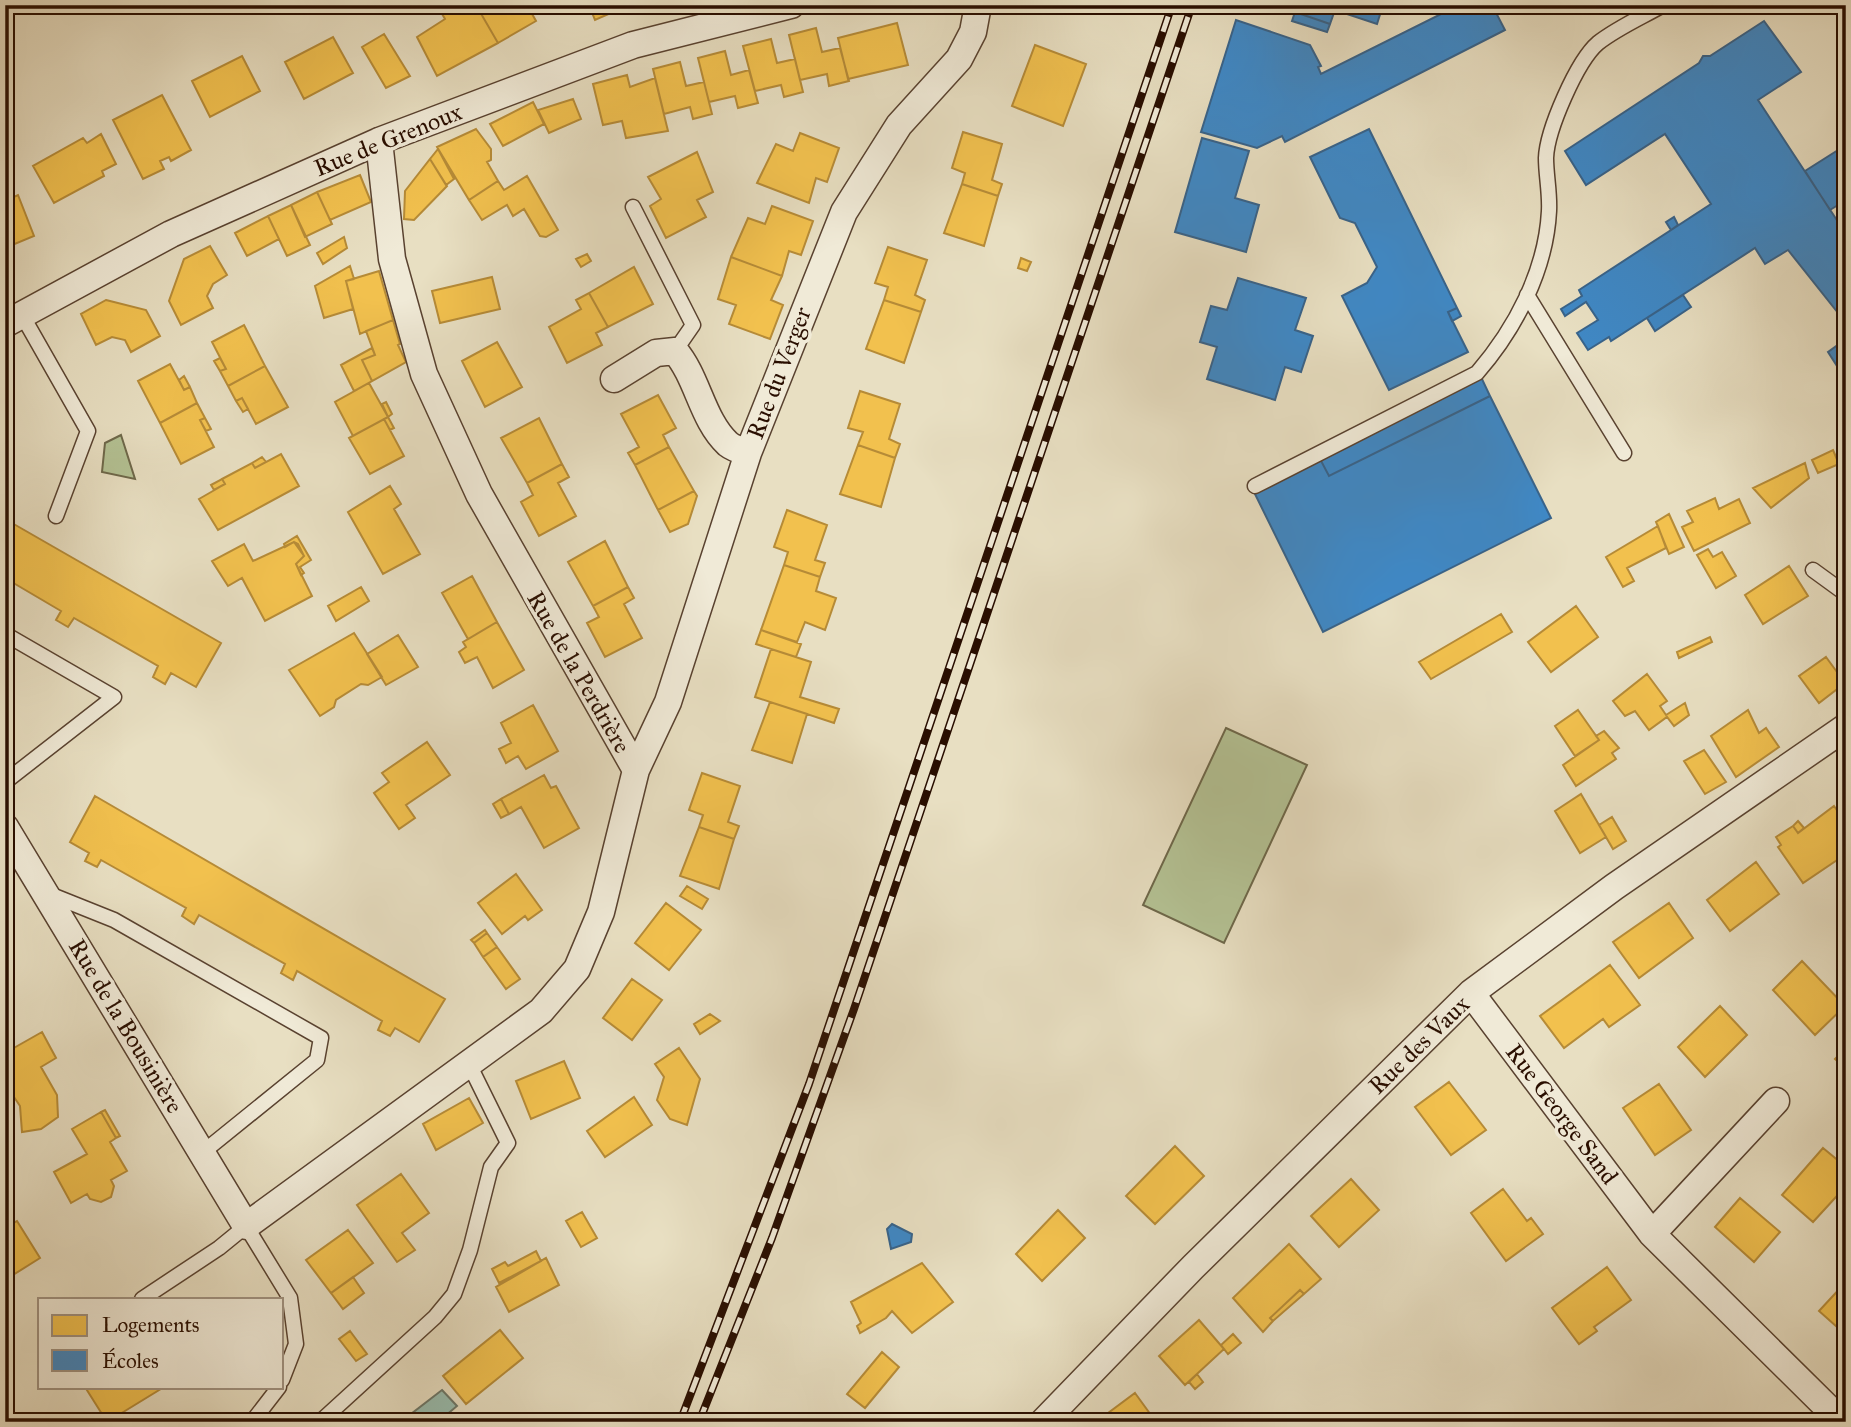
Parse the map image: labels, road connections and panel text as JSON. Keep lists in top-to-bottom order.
{
  "streets": {
    "street": [
      "Rue de Grenoux",
      "Rue du Verger",
      "Rue de la Perdrière",
      "Rue de la Bousinière",
      "Rue des Vaux",
      "Rue George Sand"
    ]
  },
  "crossings": [
    ["Rue de Grenoux", "Rue de la Perdrière"],
    ["Rue du Verger", "Rue de la Perdrière"],
    ["Rue de la Perdrière", "Rue de la Bousinière"],
    ["Rue des Vaux", "Rue George Sand"]
  ],
  "legend": ["Logements", "Écoles"]
}
